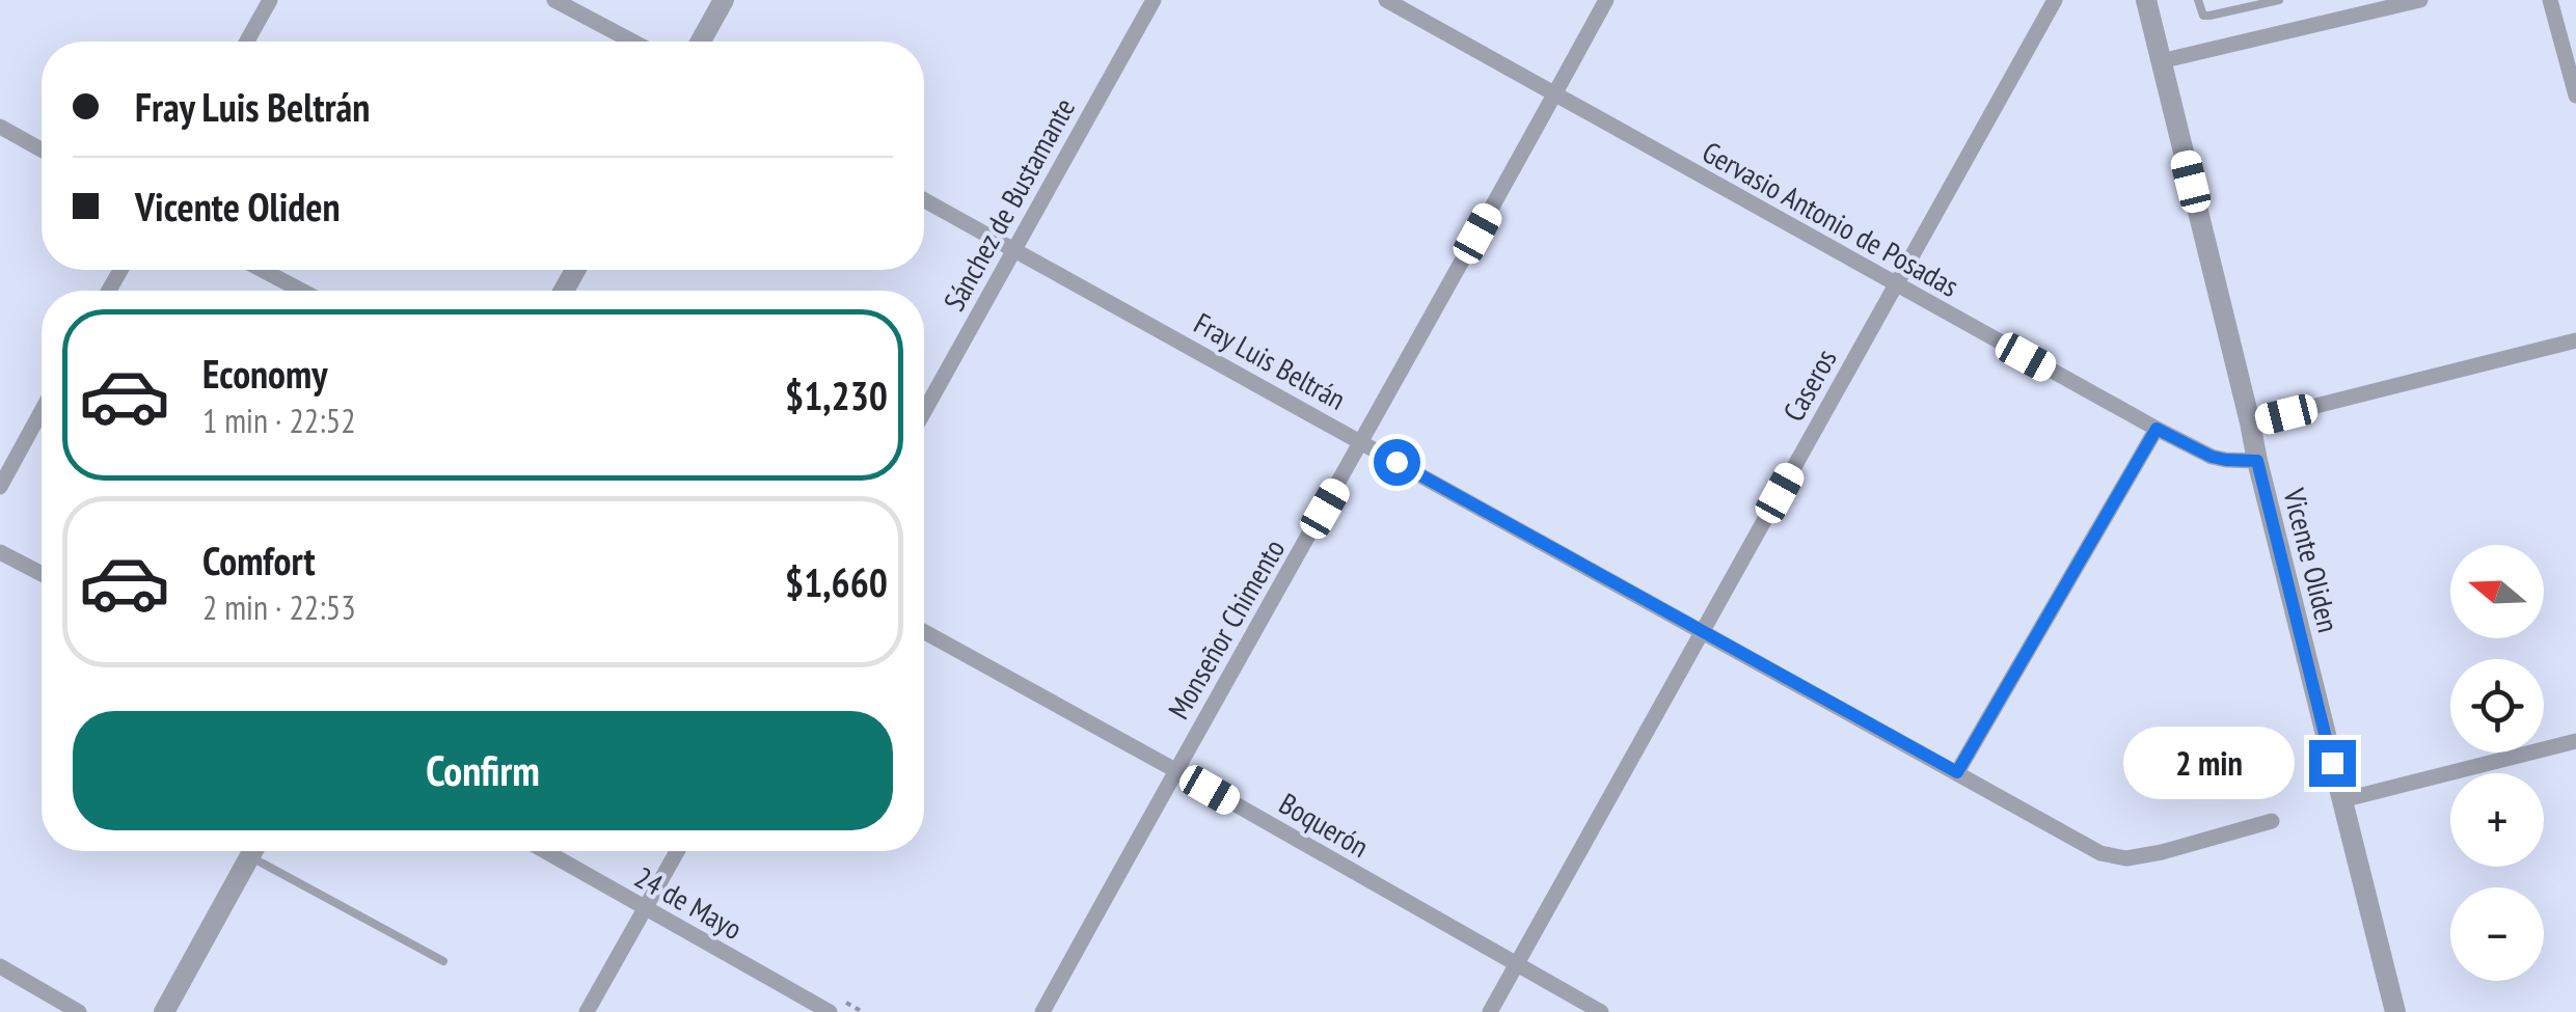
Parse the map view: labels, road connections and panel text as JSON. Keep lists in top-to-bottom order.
{
  "streets": {
    "street": [
      "Sánchez de Bustamante",
      "Gervasio Antonio de Posadas",
      "Fray Luis Beltrán",
      "Caseros",
      "Vicente Oliden",
      "Monseñor Chimento",
      "Boquerón",
      "24 de Mayo"
    ]
  },
  "crossings": [
    ["Sánchez de Bustamante", "Fray Luis Beltrán"],
    ["Gervasio Antonio de Posadas", "Caseros"],
    ["Gervasio Antonio de Posadas", "Vicente Oliden"],
    ["Gervasio Antonio de Posadas", "Monseñor Chimento"],
    ["Fray Luis Beltrán", "Caseros"],
    ["Fray Luis Beltrán", "Monseñor Chimento"],
    ["Caseros", "Boquerón"],
    ["Monseñor Chimento", "Boquerón"]
  ],
  "north": "left",
  "page": {
    "banner": ["Fray Luis Beltrán", "Vicente Oliden"],
    "list": [
      {
        "name": "Economy",
        "note": "1 min · 22:52",
        "value": "$1,230"
      },
      {
        "name": "Comfort",
        "note": "2 min · 22:53",
        "value": "$1,660"
      }
    ],
    "map_buttons": ["+", "−"],
    "buttons": "Confirm",
    "bubble": "2 min"
  }
}
